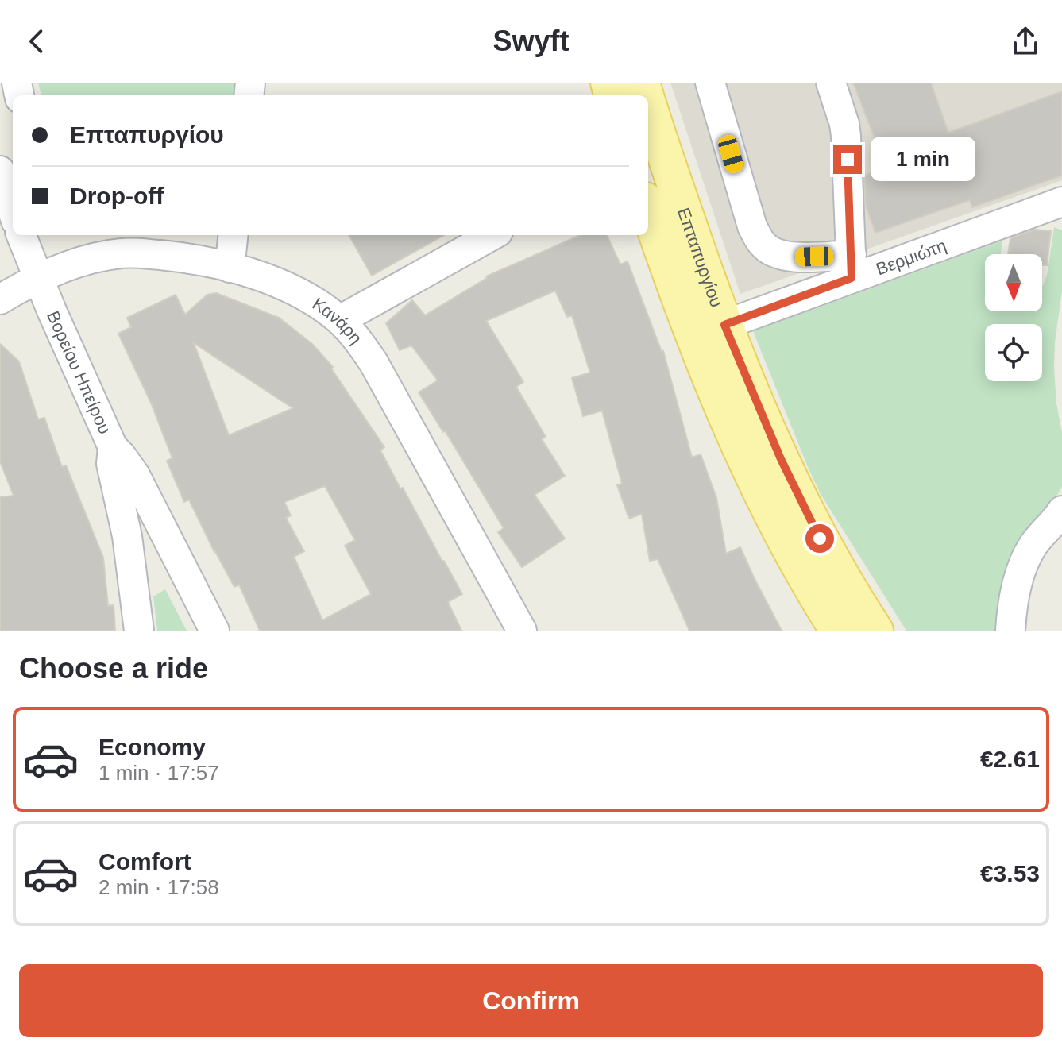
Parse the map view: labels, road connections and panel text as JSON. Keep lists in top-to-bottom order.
{
  "streets": {
    "main road": ["Επταπυργίου"],
    "street": ["Βερμιώτη", "Κανάρη", "Βορείου Ηπείρου"]
  },
  "crossings": [
    ["Βερμιώτη", "Επταπυργίου"],
    ["Κανάρη", "Βορείου Ηπείρου"]
  ],
  "north": "bottom",
  "page": {
    "header": "Swyft",
    "banner": ["Επταπυργίου", "Drop-off"],
    "bubble": "1 min",
    "heading": "Choose a ride",
    "list": [
      {
        "name": "Economy",
        "note": "1 min · 17:57",
        "value": "€2.61"
      },
      {
        "name": "Comfort",
        "note": "2 min · 17:58",
        "value": "€3.53"
      }
    ],
    "buttons": "Confirm"
  }
}
